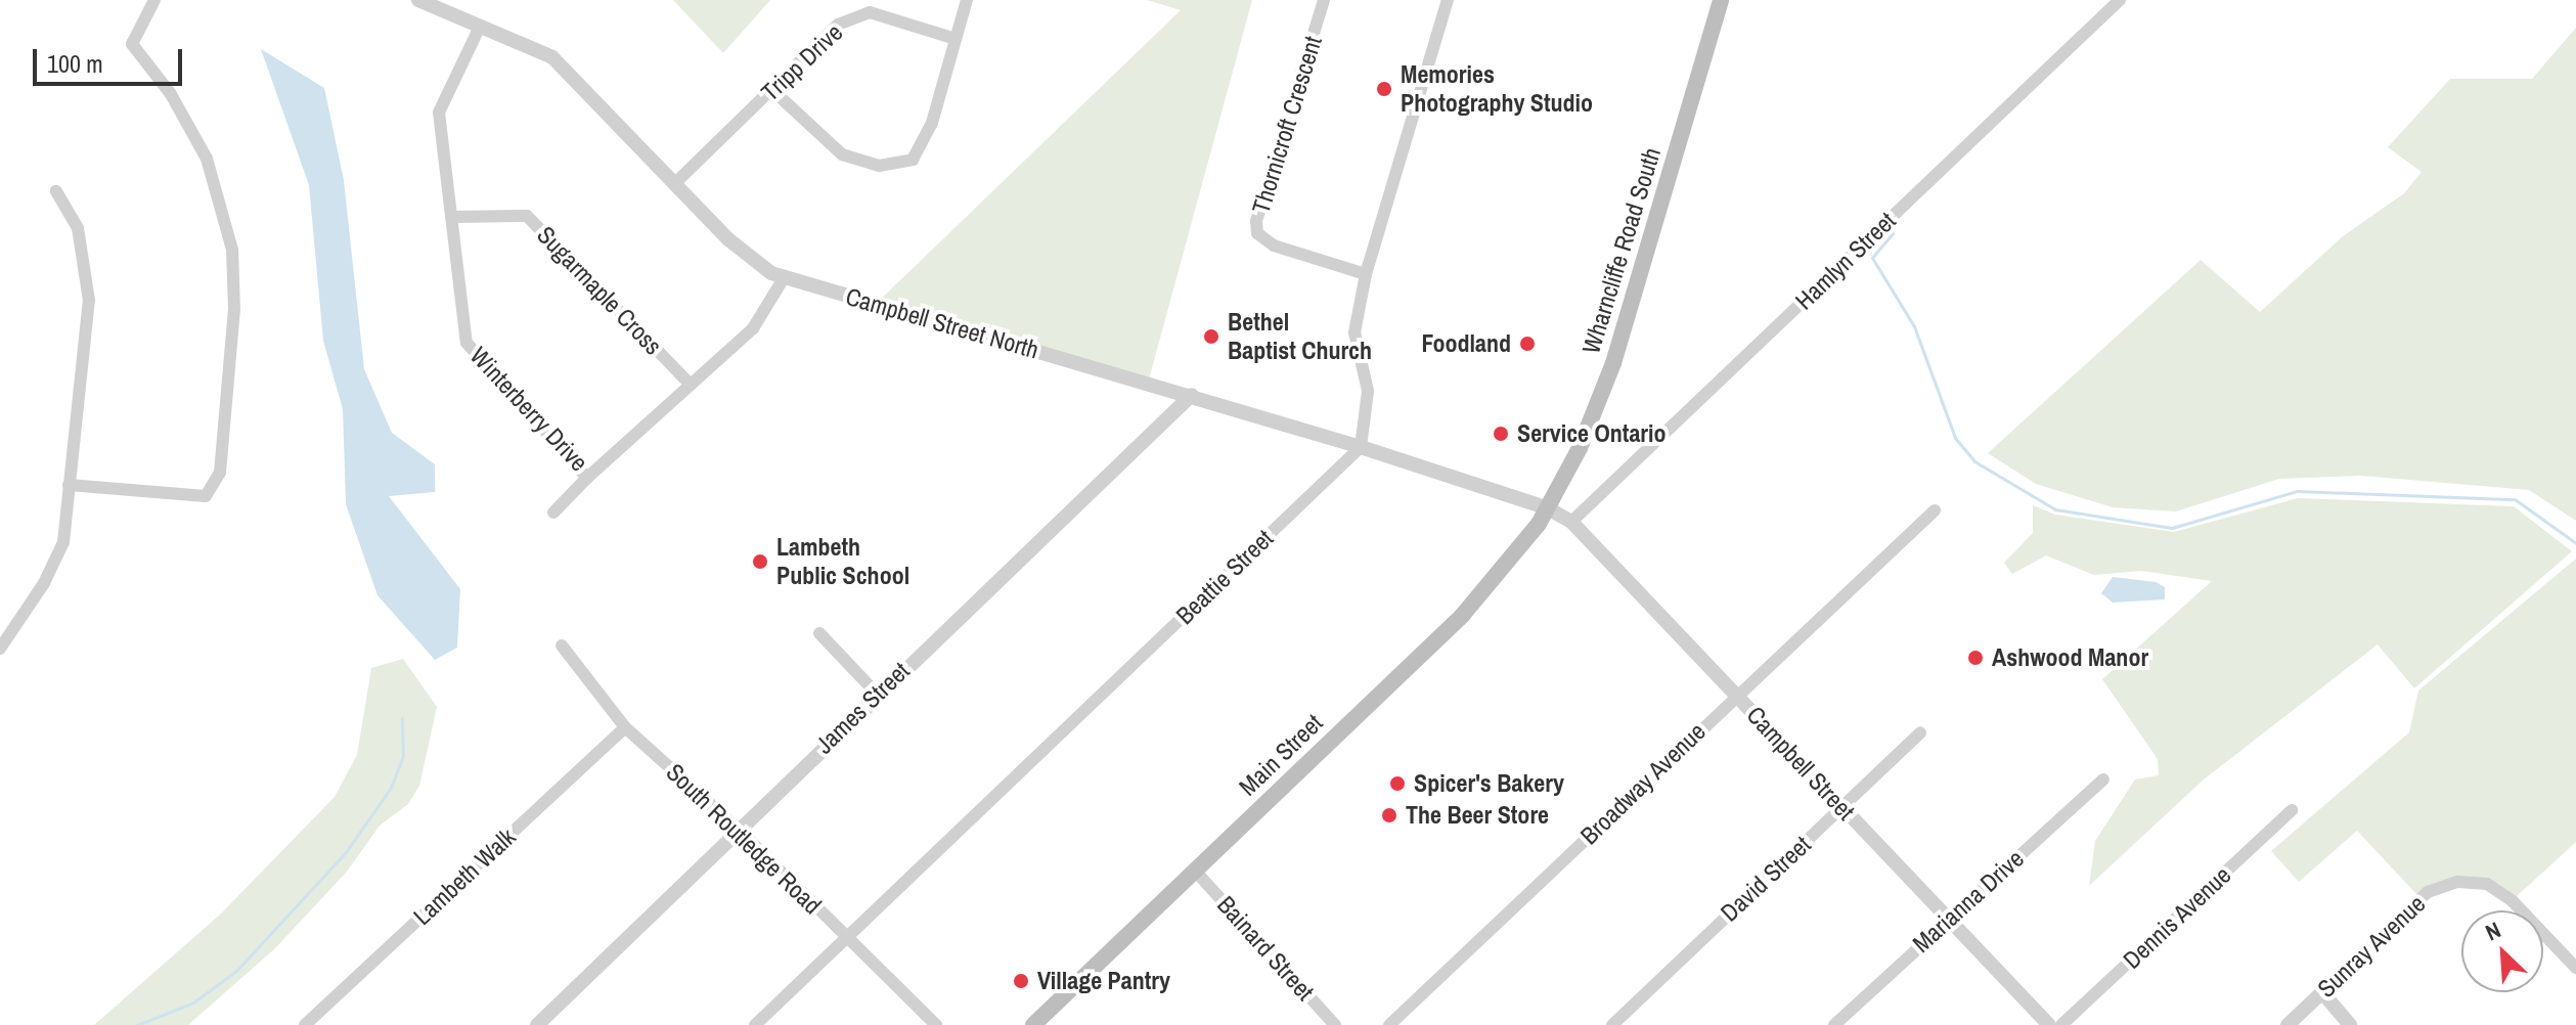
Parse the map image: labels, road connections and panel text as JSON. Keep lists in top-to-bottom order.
{
  "streets": {
    "main road": ["Wharncliffe Road South", "Main Street"],
    "street": [
      "Tripp Drive",
      "Thornicroft Crescent",
      "Hamlyn Street",
      "Sugarmaple Cross",
      "Campbell Street North",
      "Winterberry Drive",
      "Beattie Street",
      "James Street",
      "Campbell Street",
      "Broadway Avenue",
      "South Routledge Road",
      "Lambeth Walk",
      "David Street",
      "Marianna Drive",
      "Dennis Avenue",
      "Sunray Avenue",
      "Bainard Street"
    ]
  },
  "crossings": [
    ["Tripp Drive", "Campbell Street North"],
    ["Wharncliffe Road South", "Campbell Street North"],
    ["Wharncliffe Road South", "Main Street"],
    ["Wharncliffe Road South", "Campbell Street"],
    ["Hamlyn Street", "Campbell Street"],
    ["Sugarmaple Cross", "Winterberry Drive"],
    ["Campbell Street North", "Winterberry Drive"],
    ["Campbell Street North", "Beattie Street"],
    ["Campbell Street North", "James Street"],
    ["Campbell Street North", "Main Street"],
    ["Campbell Street North", "Campbell Street"],
    ["Beattie Street", "South Routledge Road"],
    ["James Street", "South Routledge Road"],
    ["Main Street", "Campbell Street"],
    ["Main Street", "Bainard Street"],
    ["Campbell Street", "Broadway Avenue"],
    ["Campbell Street", "David Street"],
    ["Campbell Street", "Marianna Drive"],
    ["South Routledge Road", "Lambeth Walk"]
  ],
  "places": [
    "Memories Photography Studio",
    "Bethel Baptist Church",
    "Foodland",
    "Service Ontario",
    "Lambeth Public School",
    "Ashwood Manor",
    "Spicer's Bakery",
    "The Beer Store",
    "Village Pantry"
  ],
  "scale_bar": "100 m",
  "north": "top left"
}
